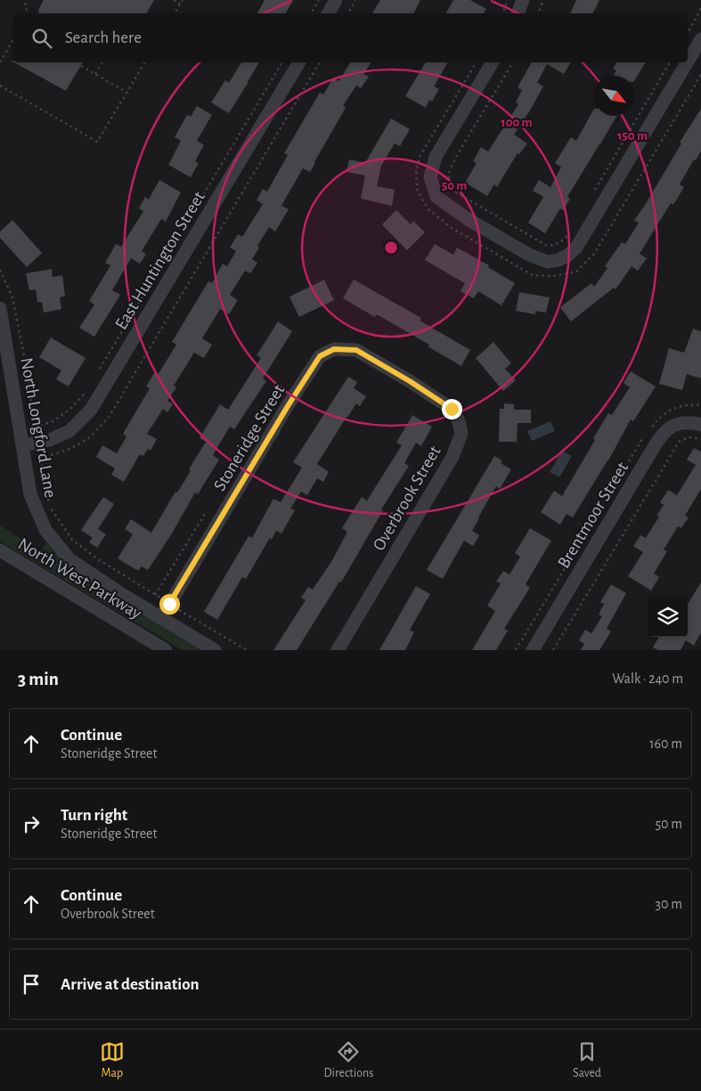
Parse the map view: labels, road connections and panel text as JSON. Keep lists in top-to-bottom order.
{
  "streets": {
    "street": [
      "East Huntington Street",
      "North Longford Lane",
      "Stoneridge Street",
      "Overbrook Street",
      "Brentmoor Street",
      "North West Parkway"
    ]
  },
  "crossings": [
    ["East Huntington Street", "North Longford Lane"],
    ["North Longford Lane", "Stoneridge Street"],
    ["Stoneridge Street", "Overbrook Street"]
  ],
  "north": "bottom right",
  "page": {
    "search": "Search here",
    "heading": ["3 min", "Walk · 240 m"],
    "list": [
      ["Continue", "Stoneridge Street", "160 m"],
      ["Turn right", "Stoneridge Street", "50 m"],
      ["Continue", "Overbrook Street", "30 m"],
      "Arrive at destination"
    ],
    "nav": ["Map", "Directions", "Saved"]
  },
  "rings": ["100 m", "150 m", "50 m"]
}
